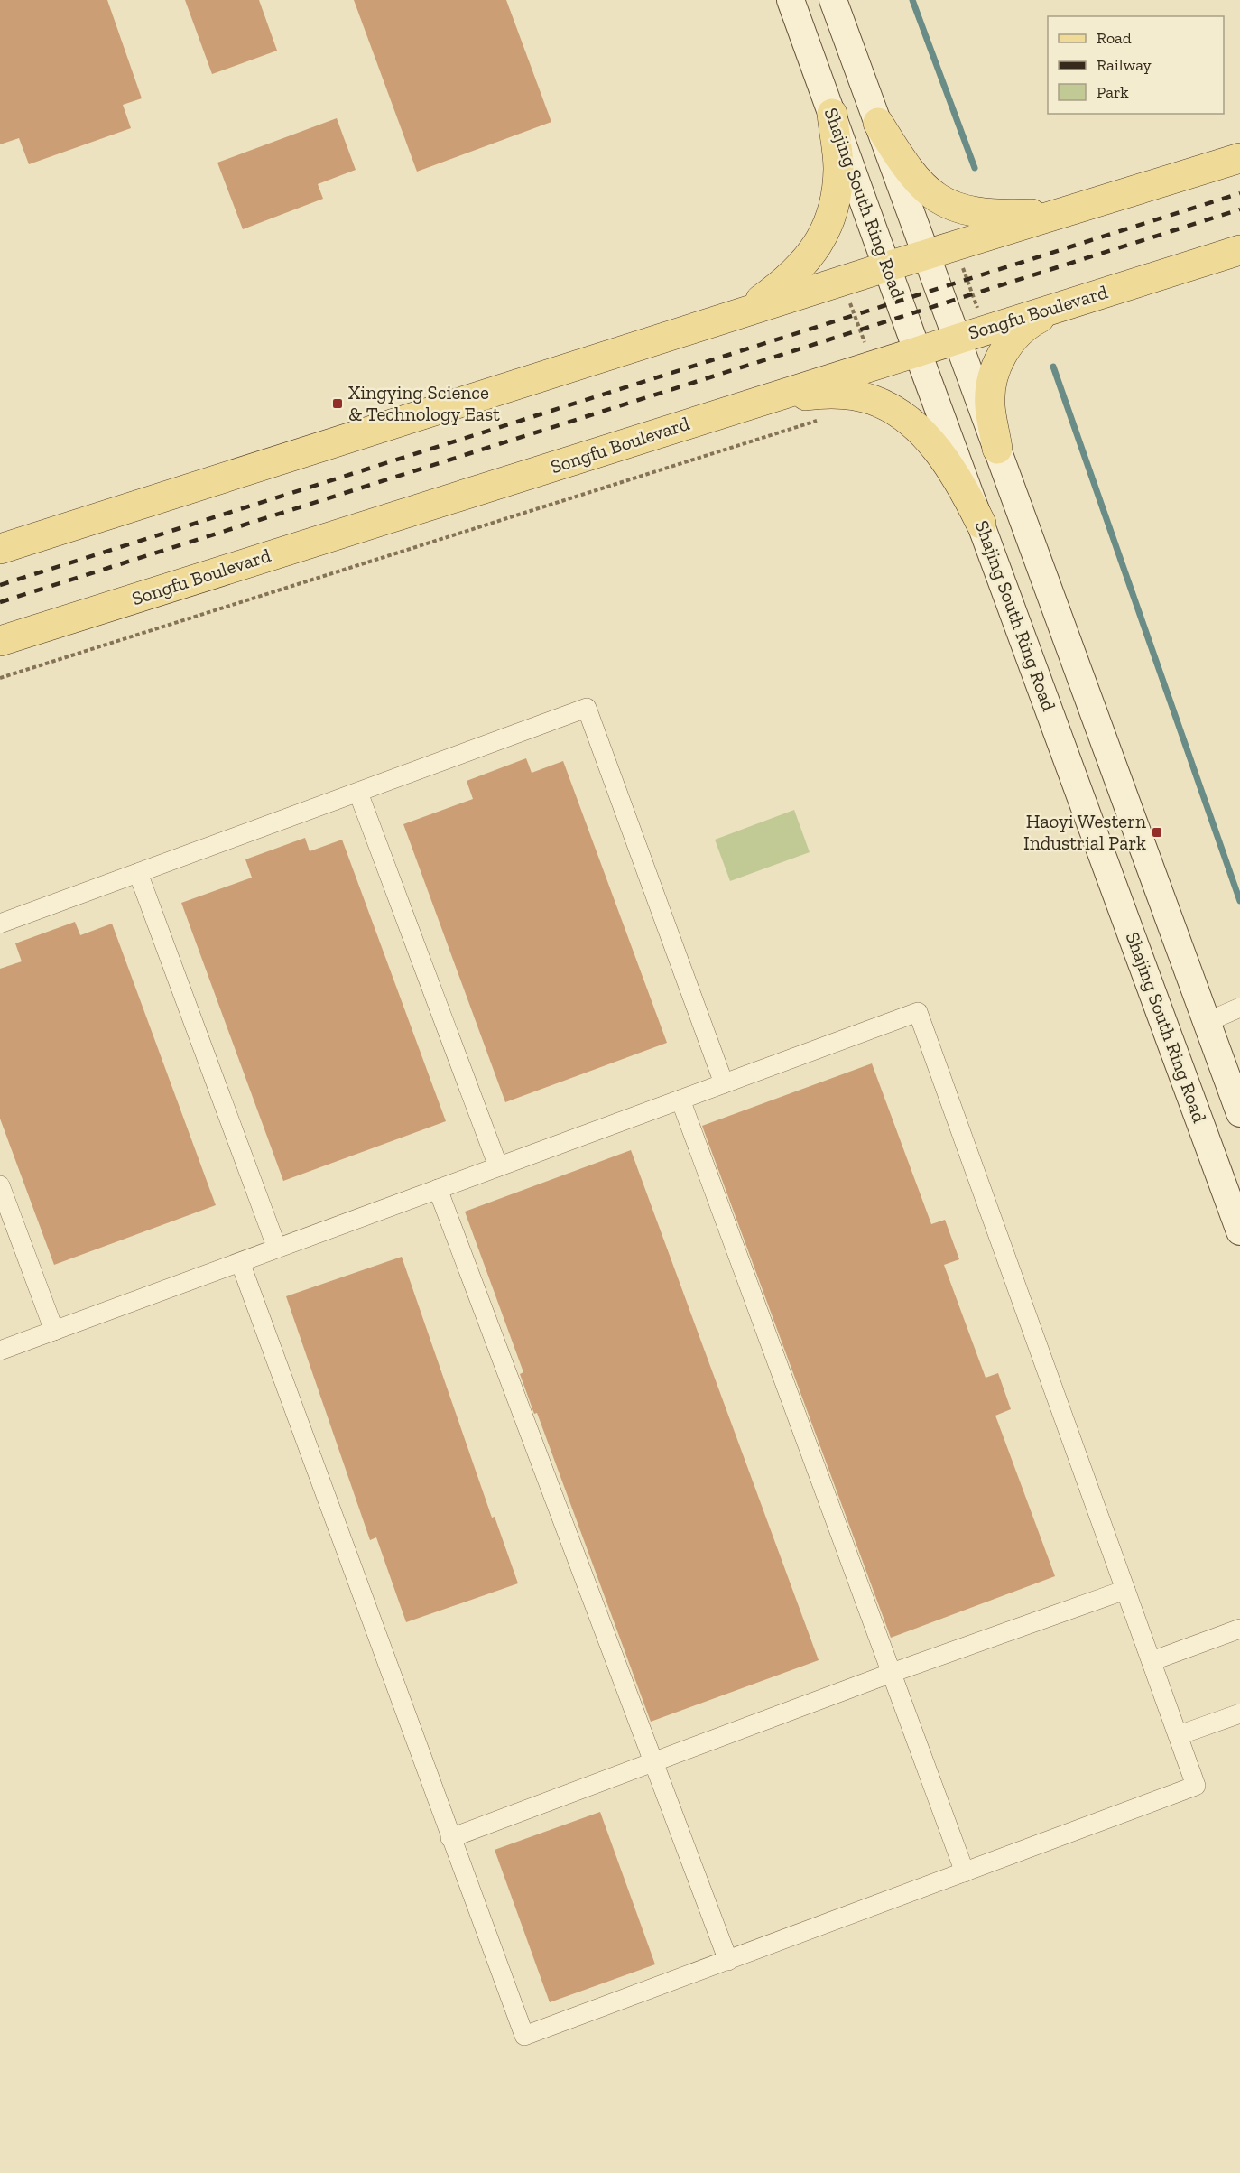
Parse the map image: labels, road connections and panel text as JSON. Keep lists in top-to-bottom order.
{
  "streets": {
    "main road": ["Shajing South Ring Road", "Songfu Boulevard"]
  },
  "crossings": [
    ["Shajing South Ring Road", "Songfu Boulevard"]
  ],
  "places": {
    "transit": ["Xingying Science & Technology East", "Haoyi Western Industrial Park"]
  },
  "legend": ["Road", "Railway", "Park"]
}
